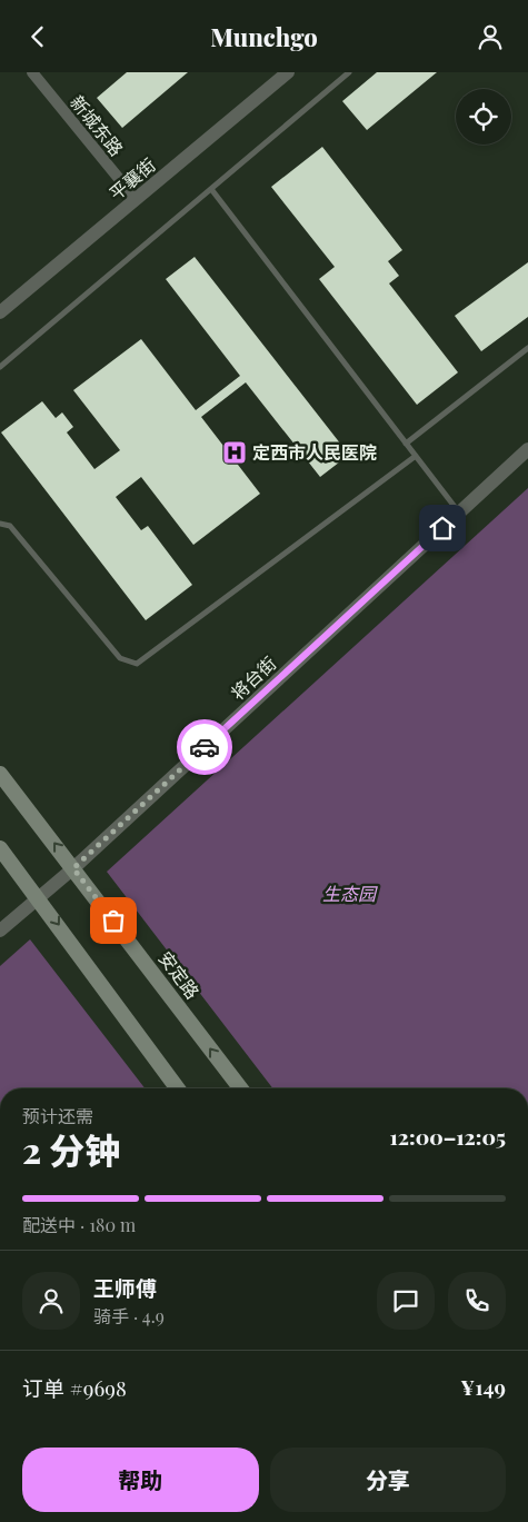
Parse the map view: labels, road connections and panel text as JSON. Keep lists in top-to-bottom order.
{
  "streets": {
    "main road": ["安定路"],
    "street": ["新城东路", "平襄街", "将台街"]
  },
  "crossings": [
    ["新城东路", "平襄街"],
    ["将台街", "安定路"]
  ],
  "parks": ["生态园"],
  "places": {
    "hospital": ["定西市人民医院"]
  },
  "page": {
    "header": "Munchgo",
    "heading": ["2 分钟", "预计还需", "12:00–12:05"],
    "panel": [
      "王师傅",
      "骑手 · 4.9",
      "订单 #9698",
      "¥149"
    ],
    "bar": "配送中 · 180 m",
    "buttons": ["帮助", "分享"]
  }
}
